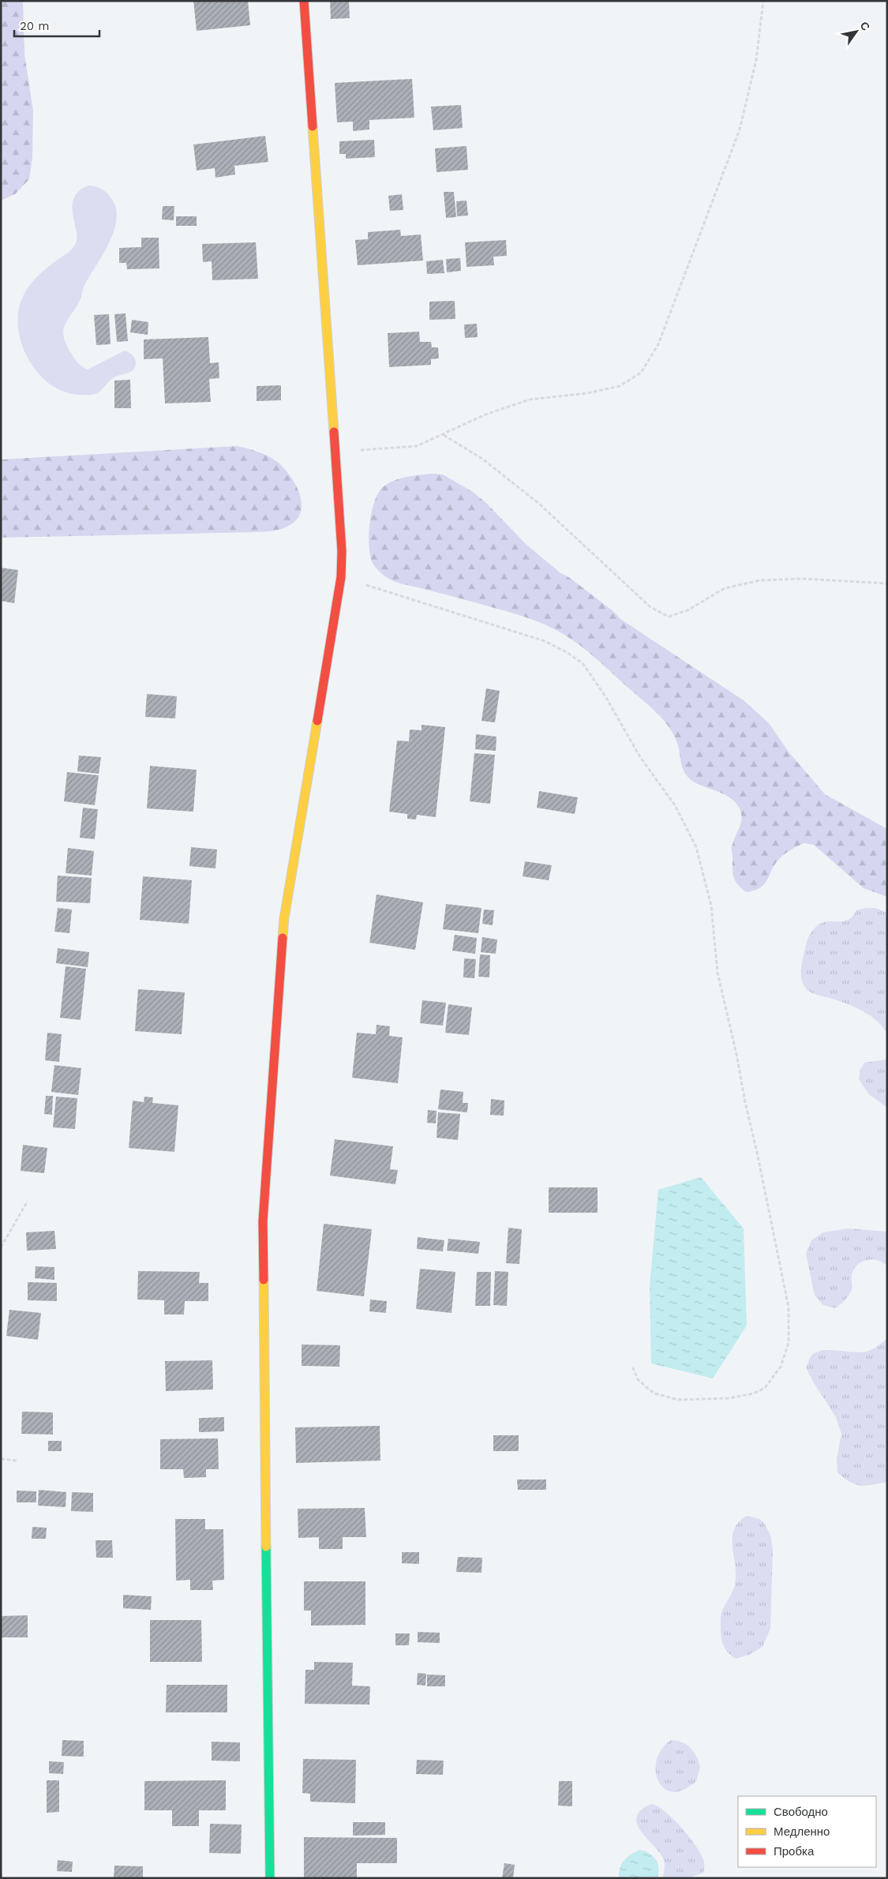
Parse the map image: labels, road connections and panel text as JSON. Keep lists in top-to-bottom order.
{
  "legend": ["Свободно", "Медленно", "Пробка"],
  "scale_bar": "20 m",
  "north": "top right"
}
